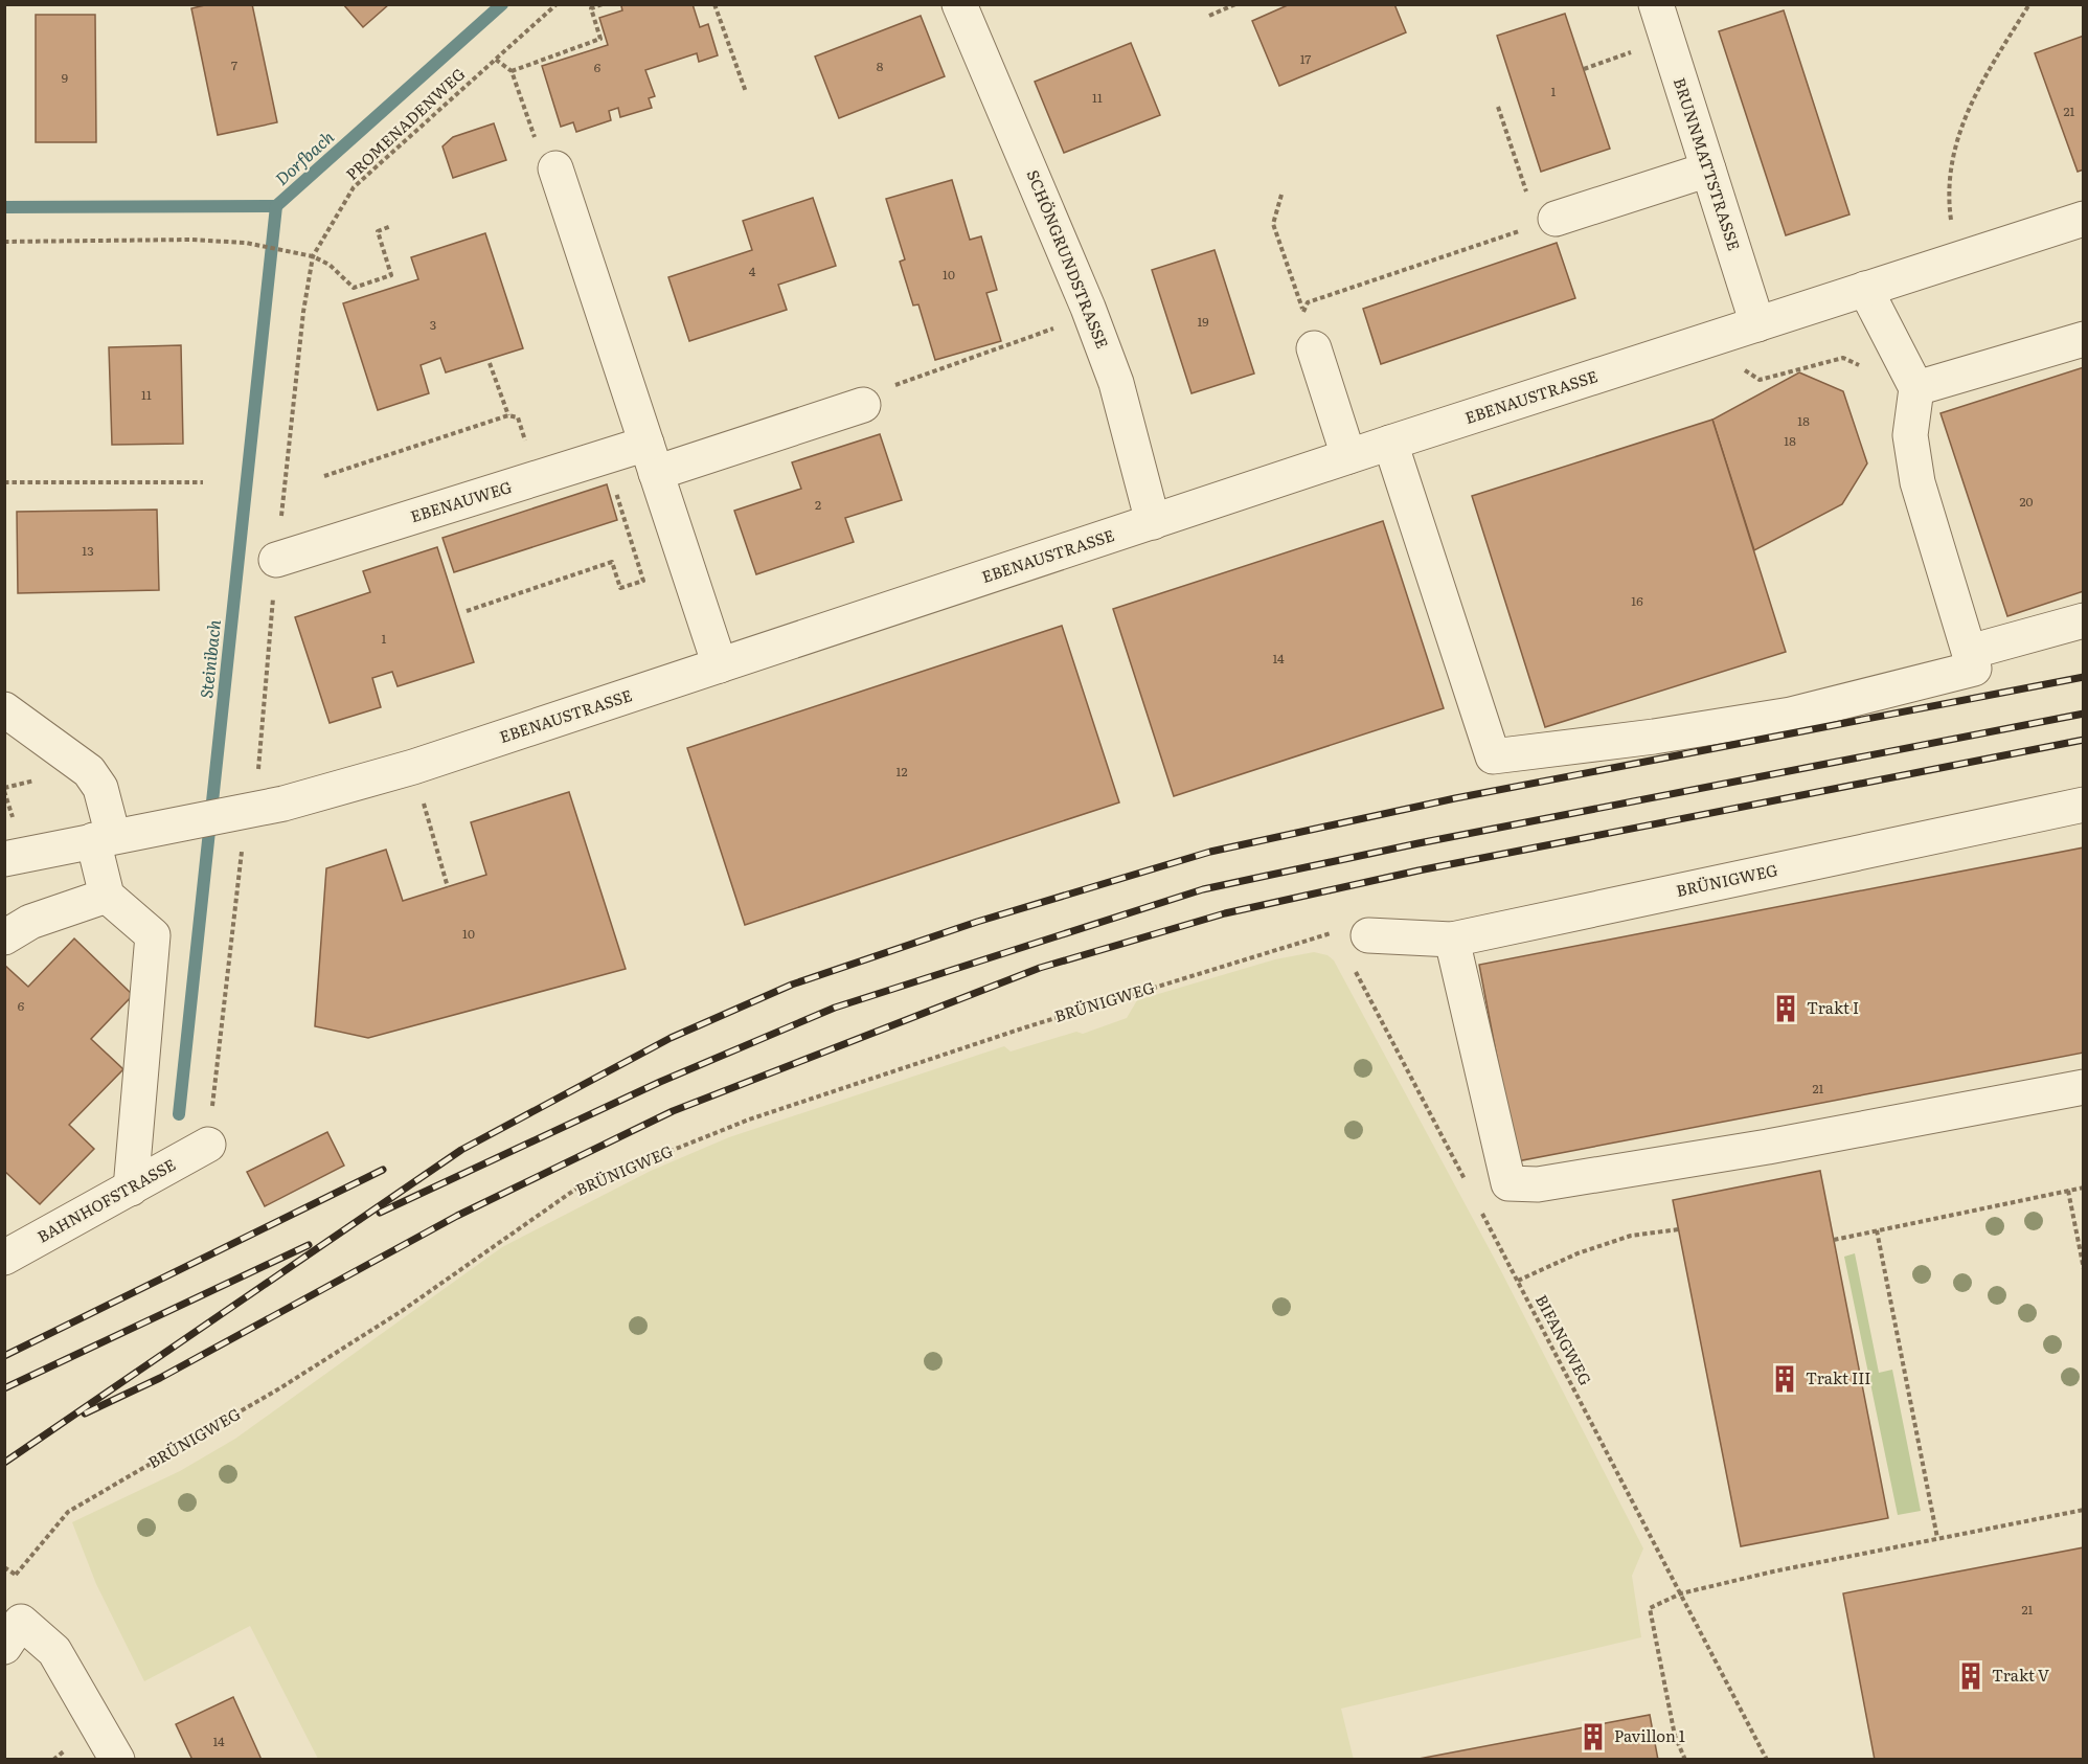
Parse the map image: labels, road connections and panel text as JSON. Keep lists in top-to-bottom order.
{
  "streets": {
    "street": [
      "BRUNNMATTSTRASSE",
      "SCHÖNGRUNDSTRASSE",
      "EBENAUSTRASSE",
      "EBENAUWEG",
      "BRÜNIGWEG",
      "BAHNHOFSTRASSE"
    ],
    "path": ["PROMENADENWEG", "BIFANGWEG"]
  },
  "crossings": [
    ["BRUNNMATTSTRASSE", "EBENAUSTRASSE"],
    ["SCHÖNGRUNDSTRASSE", "EBENAUSTRASSE"]
  ],
  "water": ["Dorfbach", "Steinibach"],
  "places": {
    "building": [
      "Trakt I",
      "Trakt III",
      "Trakt V",
      "Pavillon 1"
    ]
  },
  "house_numbers": [
    "17",
    "7",
    "8",
    "6",
    "9",
    "1",
    "11",
    "21",
    "4",
    "10",
    "19",
    "3",
    "11",
    "18",
    "18",
    "20",
    "2",
    "13",
    "16",
    "1",
    "14",
    "12",
    "10",
    "6",
    "21",
    "21",
    "14"
  ]
}
